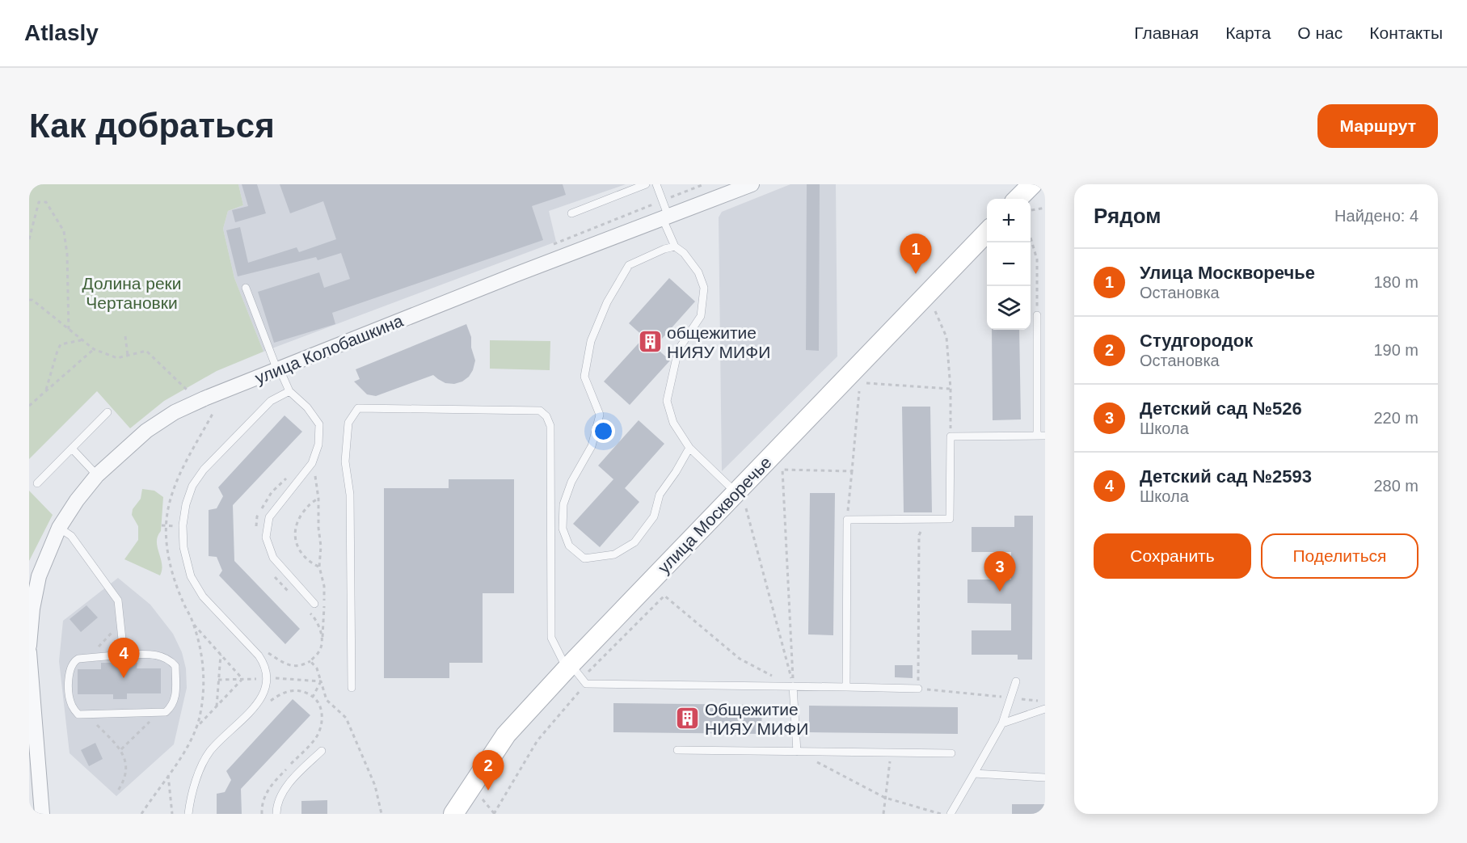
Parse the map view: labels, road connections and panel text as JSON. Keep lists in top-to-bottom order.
{
  "streets": {
    "main road": ["улица Москворечье"],
    "street": ["улица Колобашкина"]
  },
  "parks": ["Долина реки Чертановки"],
  "places": {
    "building": ["общежитие НИЯУ МИФИ", "Общежитие НИЯУ МИФИ"]
  },
  "page": {
    "header": "Atlasly",
    "nav": [
      "Главная",
      "Карта",
      "О нас",
      "Контакты"
    ],
    "buttons": [
      "Маршрут",
      ["Сохранить", "Поделиться"]
    ],
    "title": "Как добраться",
    "heading": ["Рядом", "Найдено: 4"],
    "map_buttons": ["+", "−"],
    "pins": [
      "1",
      "3",
      "4",
      "2"
    ],
    "list": [
      {
        "mark": "1",
        "name": "Улица Москворечье",
        "note": "Остановка",
        "value": "180 m"
      },
      {
        "mark": "2",
        "name": "Студгородок",
        "note": "Остановка",
        "value": "190 m"
      },
      {
        "mark": "3",
        "name": "Детский сад №526",
        "note": "Школа",
        "value": "220 m"
      },
      {
        "mark": "4",
        "name": "Детский сад №2593",
        "note": "Школа",
        "value": "280 m"
      }
    ]
  }
}
